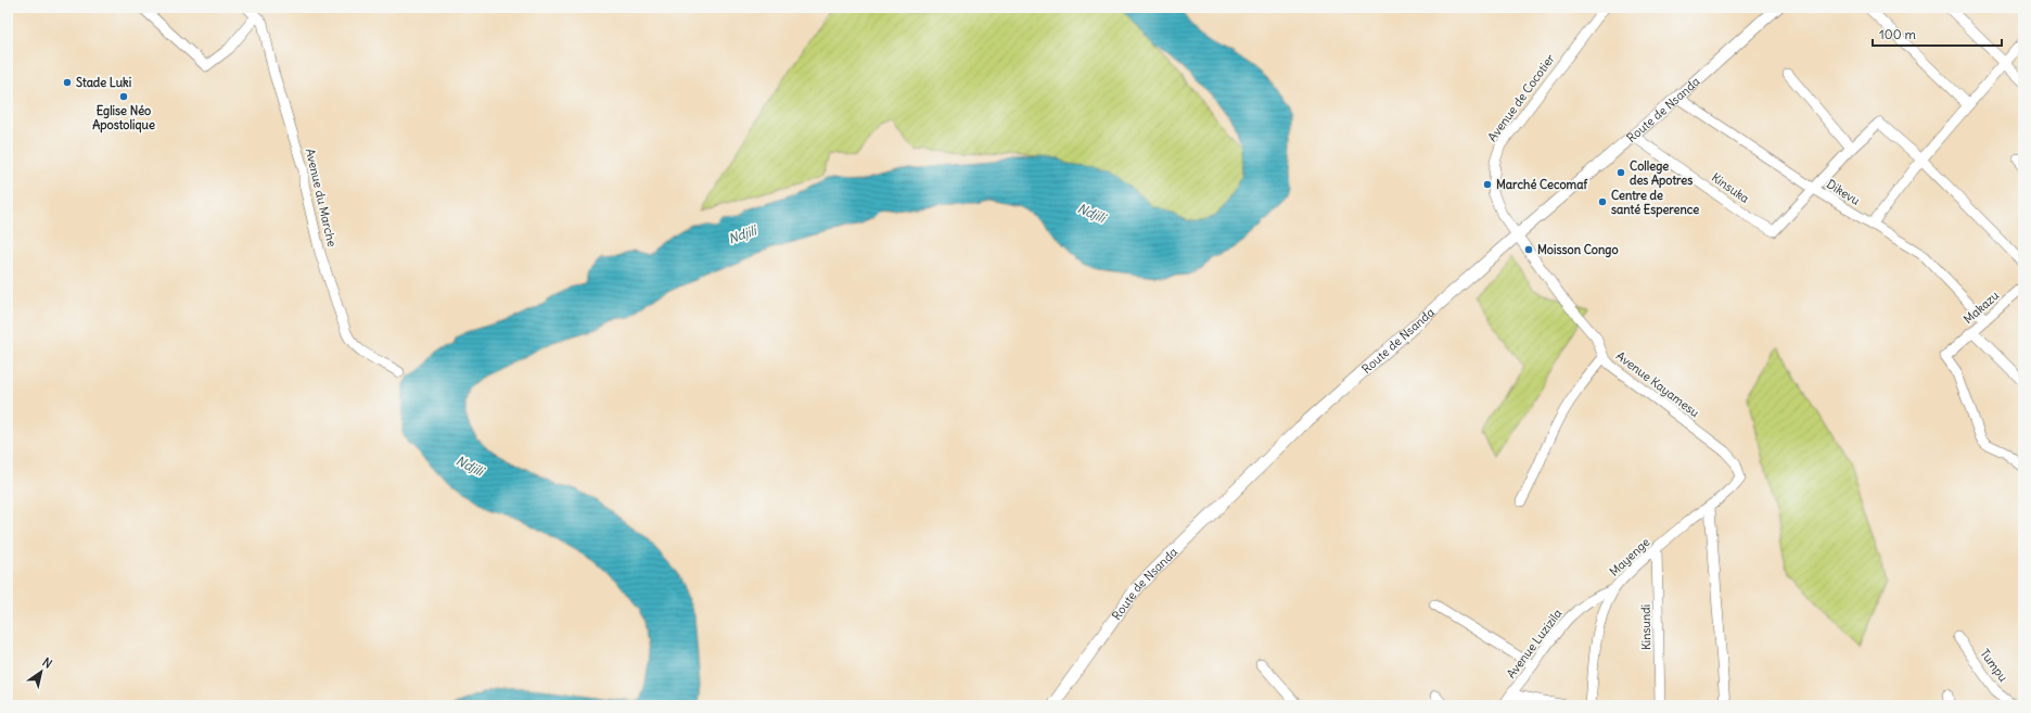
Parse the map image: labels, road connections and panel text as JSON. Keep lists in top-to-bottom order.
{
  "streets": {
    "street": [
      "Avenue de Cocotier",
      "Route de Nsanda",
      "Kinsuka",
      "Dikevu",
      "Avenue du Marche",
      "Makazu",
      "Avenue Kayamesu",
      "Mayenge",
      "Kinsundi",
      "Avenue Luzizila",
      "Tumpu"
    ]
  },
  "crossings": [
    ["Avenue de Cocotier", "Route de Nsanda"],
    ["Avenue de Cocotier", "Avenue Kayamesu"],
    ["Route de Nsanda", "Kinsuka"],
    ["Route de Nsanda", "Dikevu"],
    ["Route de Nsanda", "Avenue Kayamesu"],
    ["Kinsuka", "Dikevu"],
    ["Dikevu", "Makazu"],
    ["Avenue Kayamesu", "Mayenge"],
    ["Mayenge", "Kinsundi"],
    ["Mayenge", "Avenue Luzizila"]
  ],
  "water": ["Ndjili"],
  "places": [
    "Stade Luki",
    "Eglise Néo Apostolique",
    "College des Apotres",
    "Marché Cecomaf",
    "Centre de santé Esperence",
    "Moisson Congo"
  ],
  "scale_bar": "100 m",
  "north": "top right"
}
